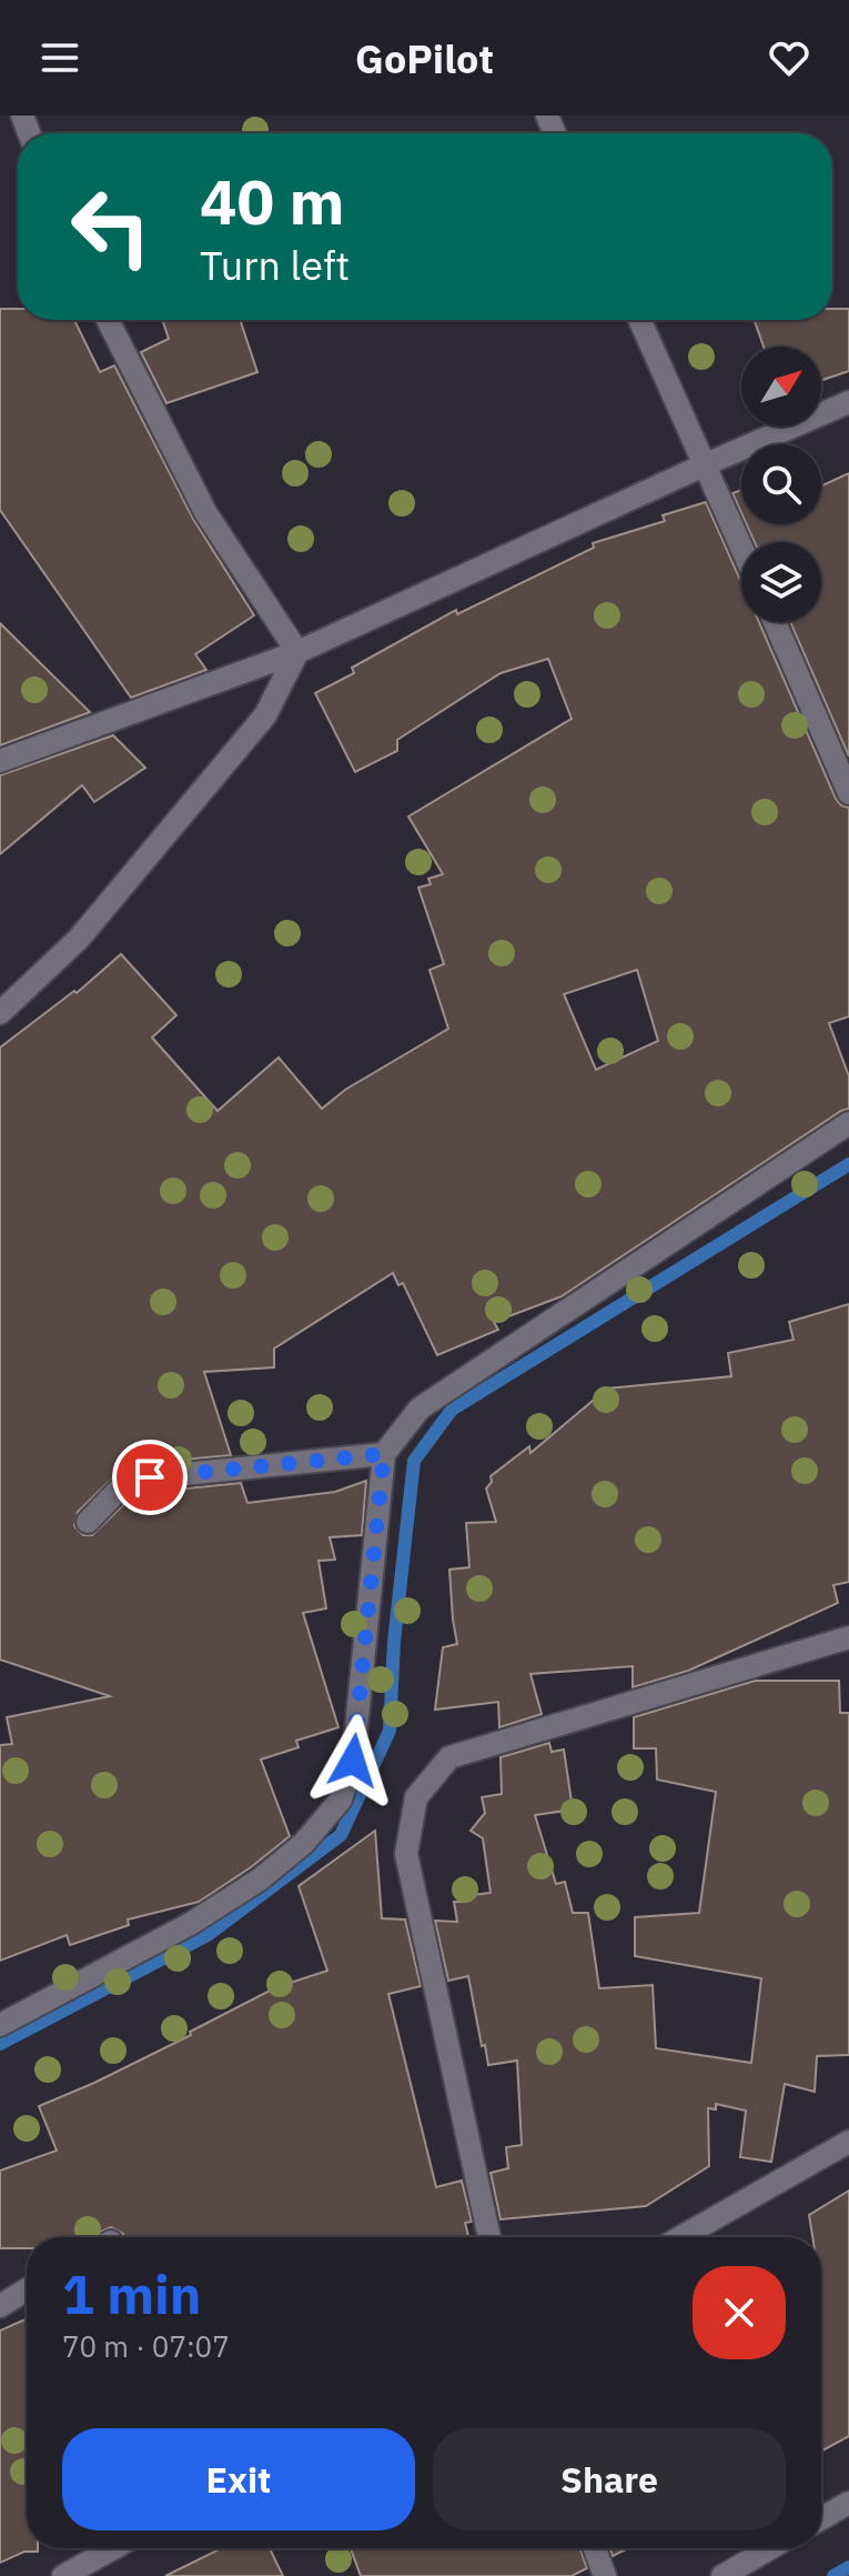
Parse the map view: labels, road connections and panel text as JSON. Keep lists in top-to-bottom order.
{
  "north": "top right",
  "page": {
    "header": "GoPilot",
    "turn": ["40 m", "Turn left"],
    "heading": ["1 min", "70 m · 07:07"],
    "buttons": ["Exit", "Share"]
  }
}
